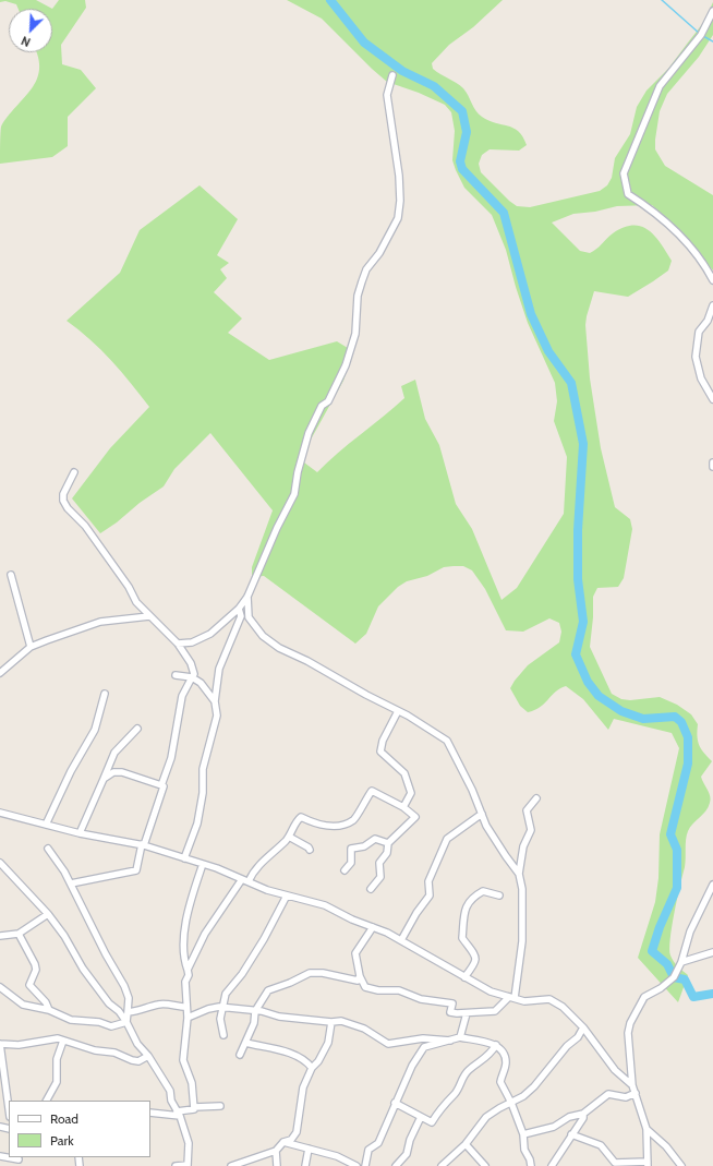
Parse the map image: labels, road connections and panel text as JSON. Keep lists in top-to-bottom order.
{
  "legend": ["Road", "Park"],
  "north": "bottom left"
}
